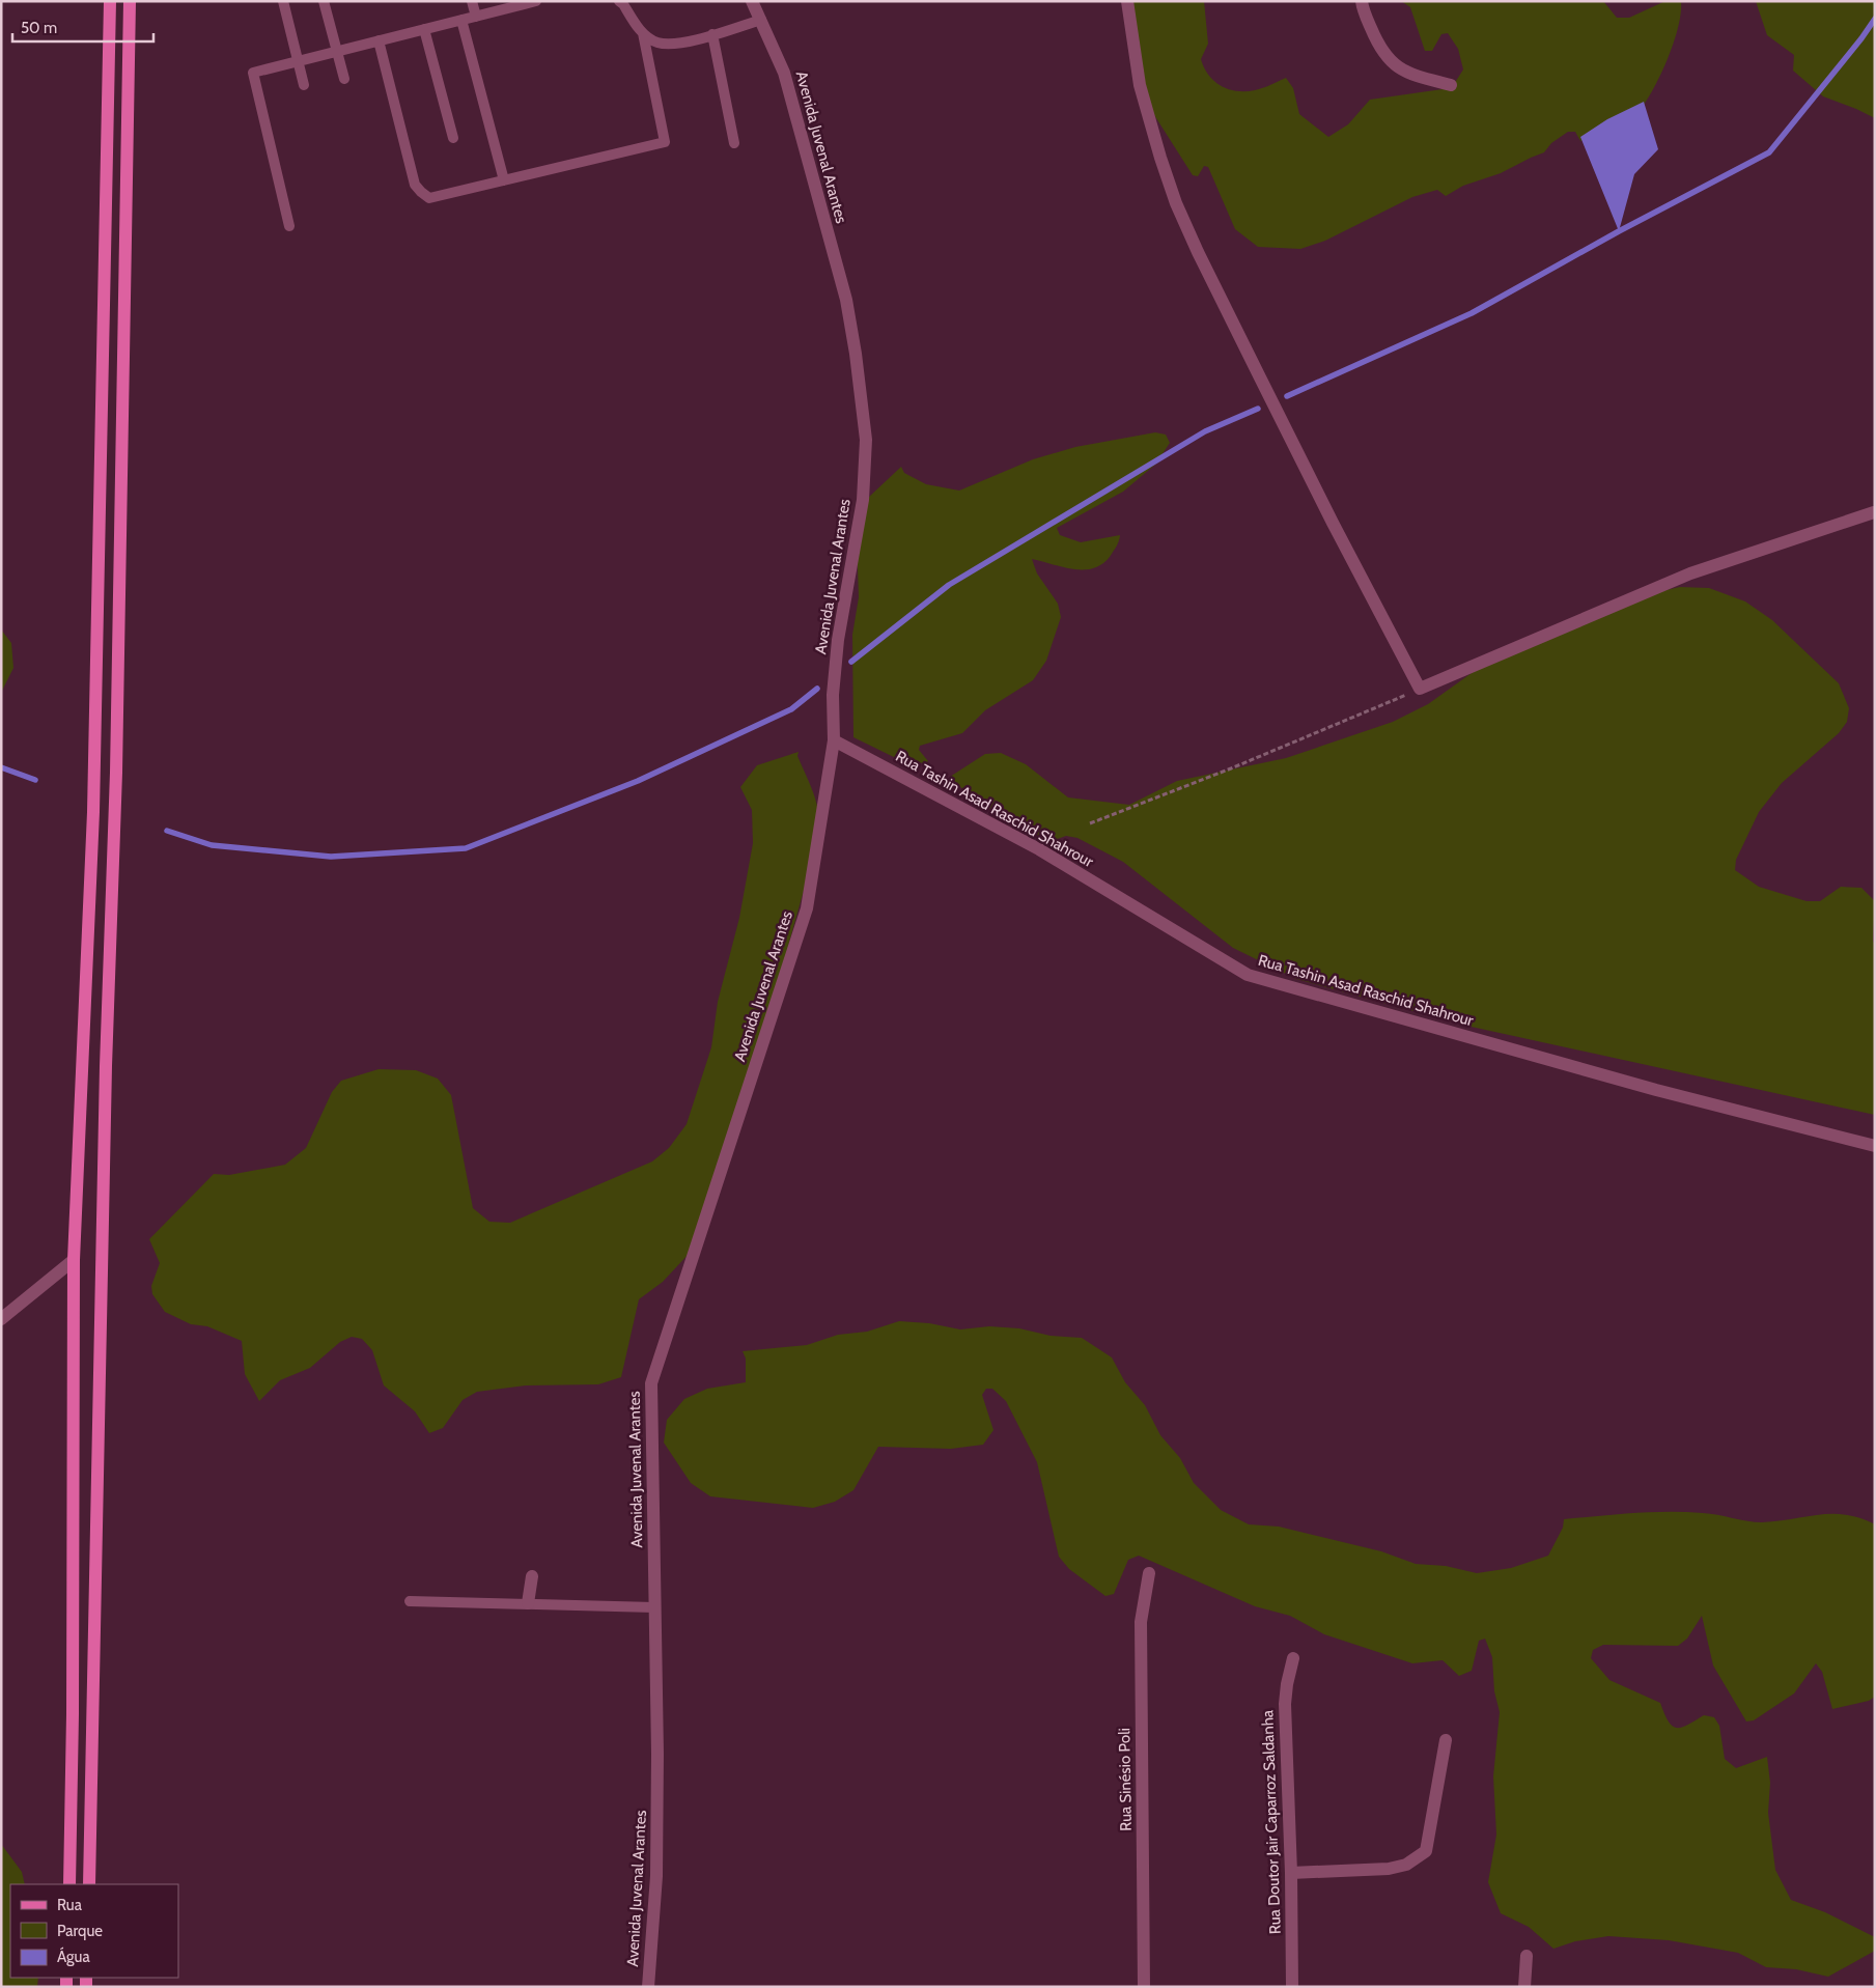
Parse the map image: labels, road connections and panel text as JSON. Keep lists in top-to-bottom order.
{
  "streets": {
    "street": [
      "Avenida Juvenal Arantes",
      "Rua Tashin Asad Raschid Shahrour",
      "Rua Sinésio Poli",
      "Rua Doutor Jair Caparroz Saldanha"
    ]
  },
  "crossings": [
    ["Avenida Juvenal Arantes", "Rua Tashin Asad Raschid Shahrour"]
  ],
  "legend": ["Rua", "Parque", "Água"],
  "scale_bar": "50 m"
}
